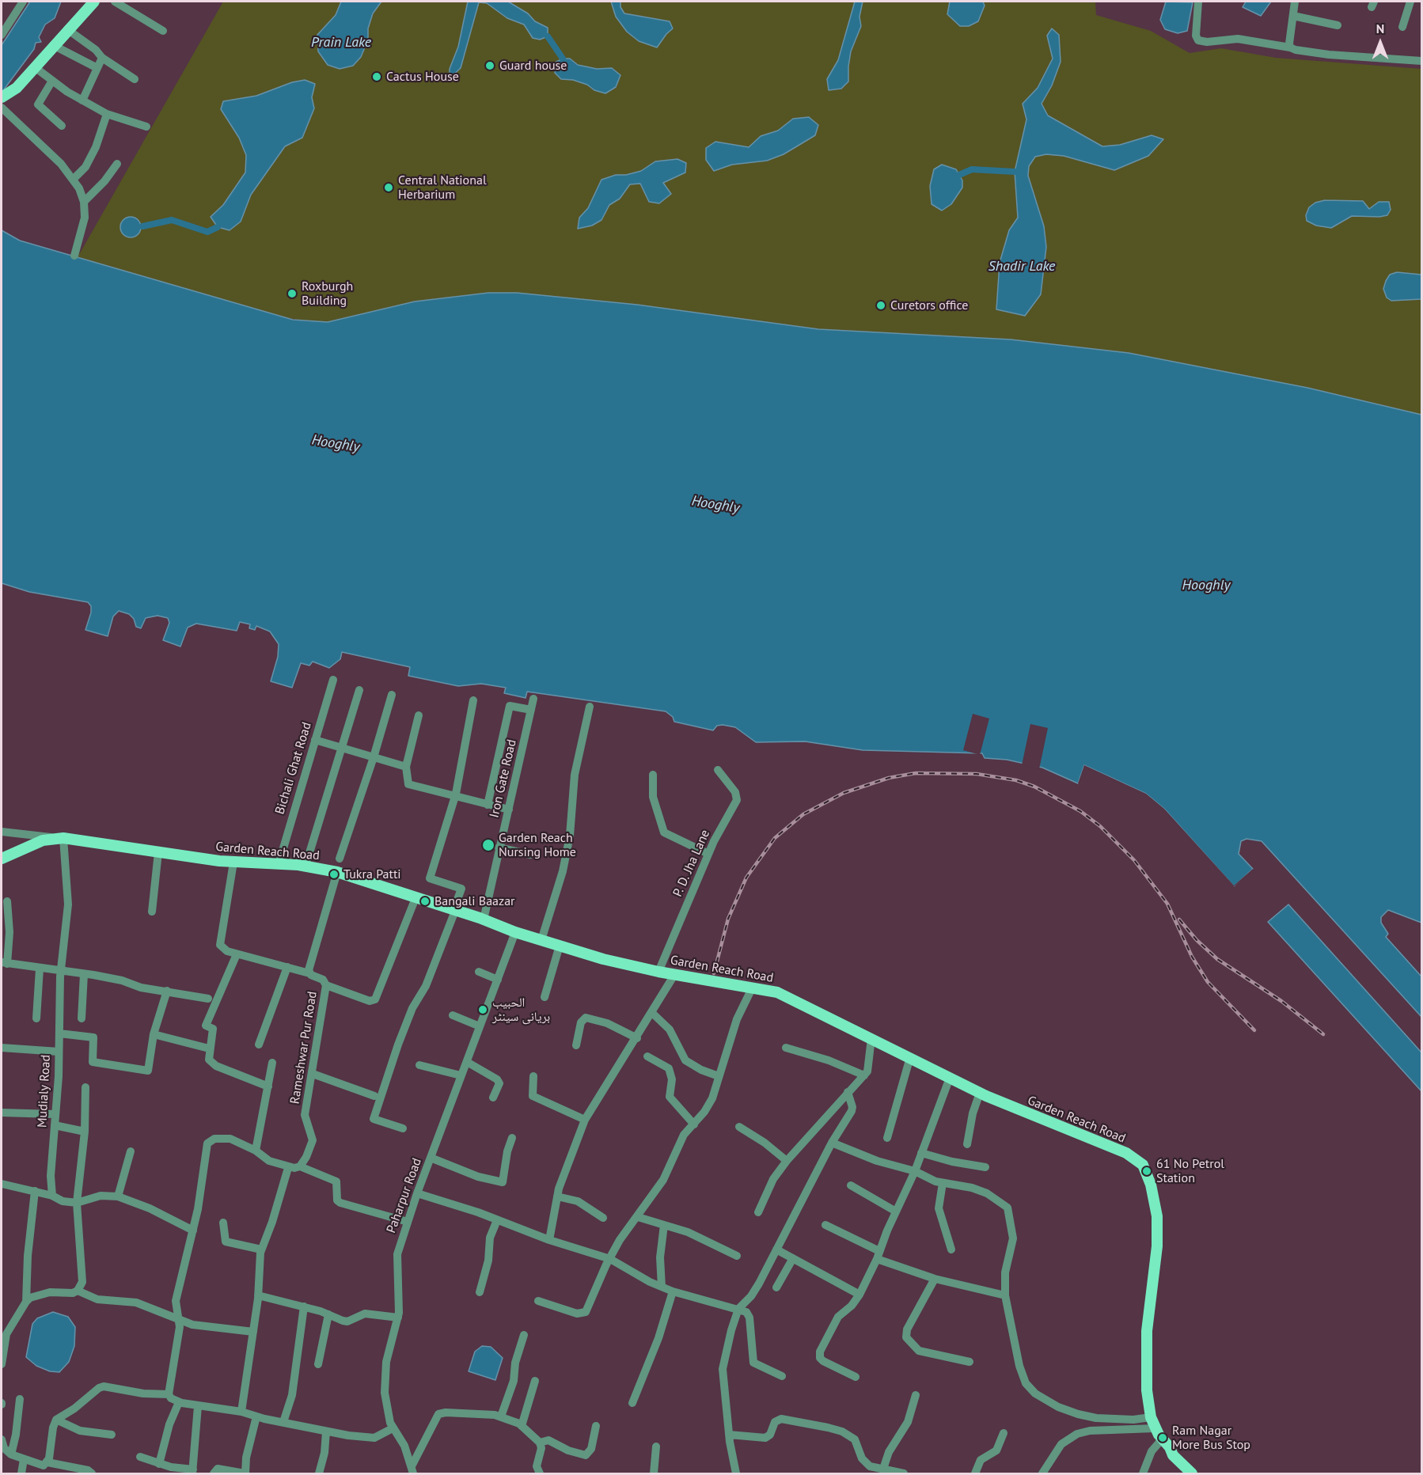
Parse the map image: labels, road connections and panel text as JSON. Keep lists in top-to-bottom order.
{
  "streets": {
    "main road": ["Garden Reach Road"],
    "street": [
      "Bichali Ghat Road",
      "Iron Gate Road",
      "P. D. Jha Lane",
      "Rameshwar Pur Road",
      "Mudialy Road",
      "Paharpur Road"
    ]
  },
  "crossings": [
    ["Bichali Ghat Road", "Garden Reach Road"],
    ["Iron Gate Road", "Garden Reach Road"],
    ["Garden Reach Road", "P. D. Jha Lane"],
    ["Garden Reach Road", "Rameshwar Pur Road"],
    ["Garden Reach Road", "Mudialy Road"],
    ["Garden Reach Road", "Paharpur Road"]
  ],
  "water": ["Prain Lake", "Shadir Lake", "Hooghly"],
  "places": [
    "Guard house",
    "Cactus House",
    "Central National Herbarium",
    "Roxburgh Building",
    "Curetors office",
    "Garden Reach Nursing Home",
    "Tukra Patti",
    "Bangali Baazar",
    "الحبیب بریانی سینٹر",
    "61 No Petrol Station",
    "Ram Nagar More Bus Stop"
  ],
  "north": "top"
}
